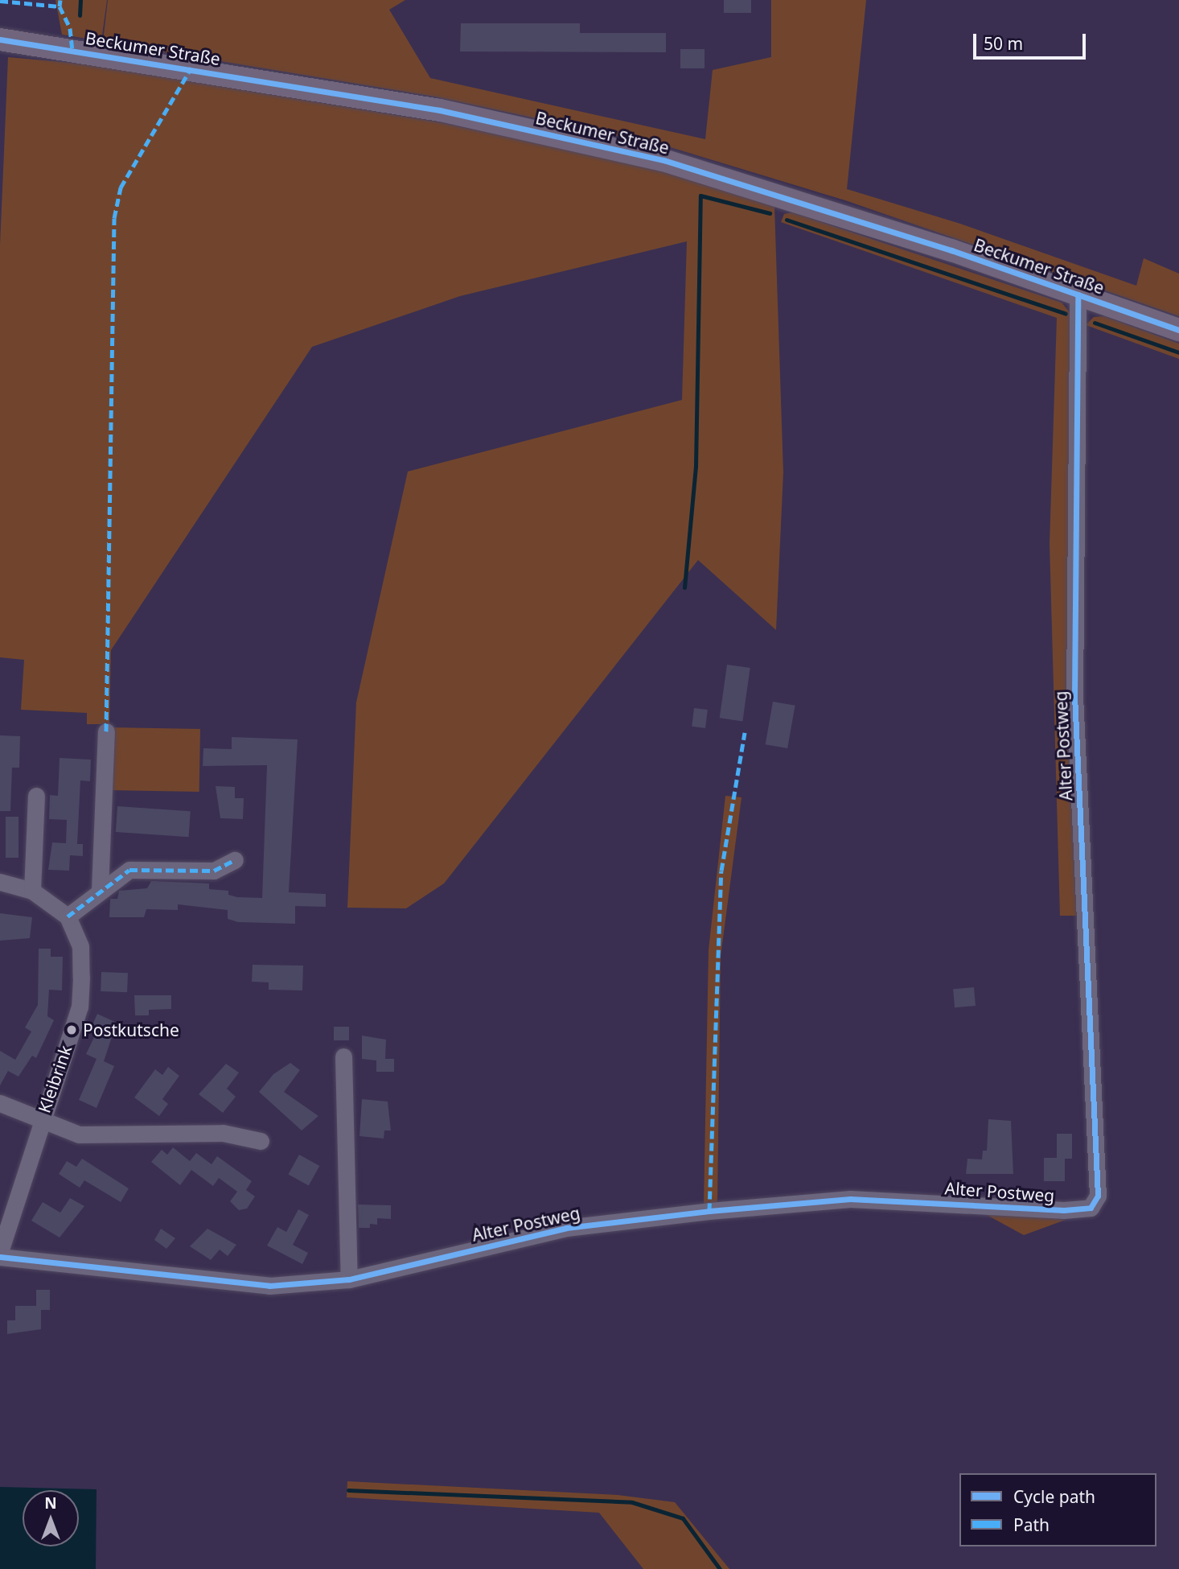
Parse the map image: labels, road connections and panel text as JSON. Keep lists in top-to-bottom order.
{
  "streets": {
    "main road": ["Beckumer Straße"],
    "street": ["Alter Postweg", "Kleibrink"]
  },
  "crossings": [
    ["Beckumer Straße", "Alter Postweg"]
  ],
  "places": ["Postkutsche"],
  "legend": ["Cycle path", "Path"],
  "scale_bar": "50 m",
  "north": "top"
}
